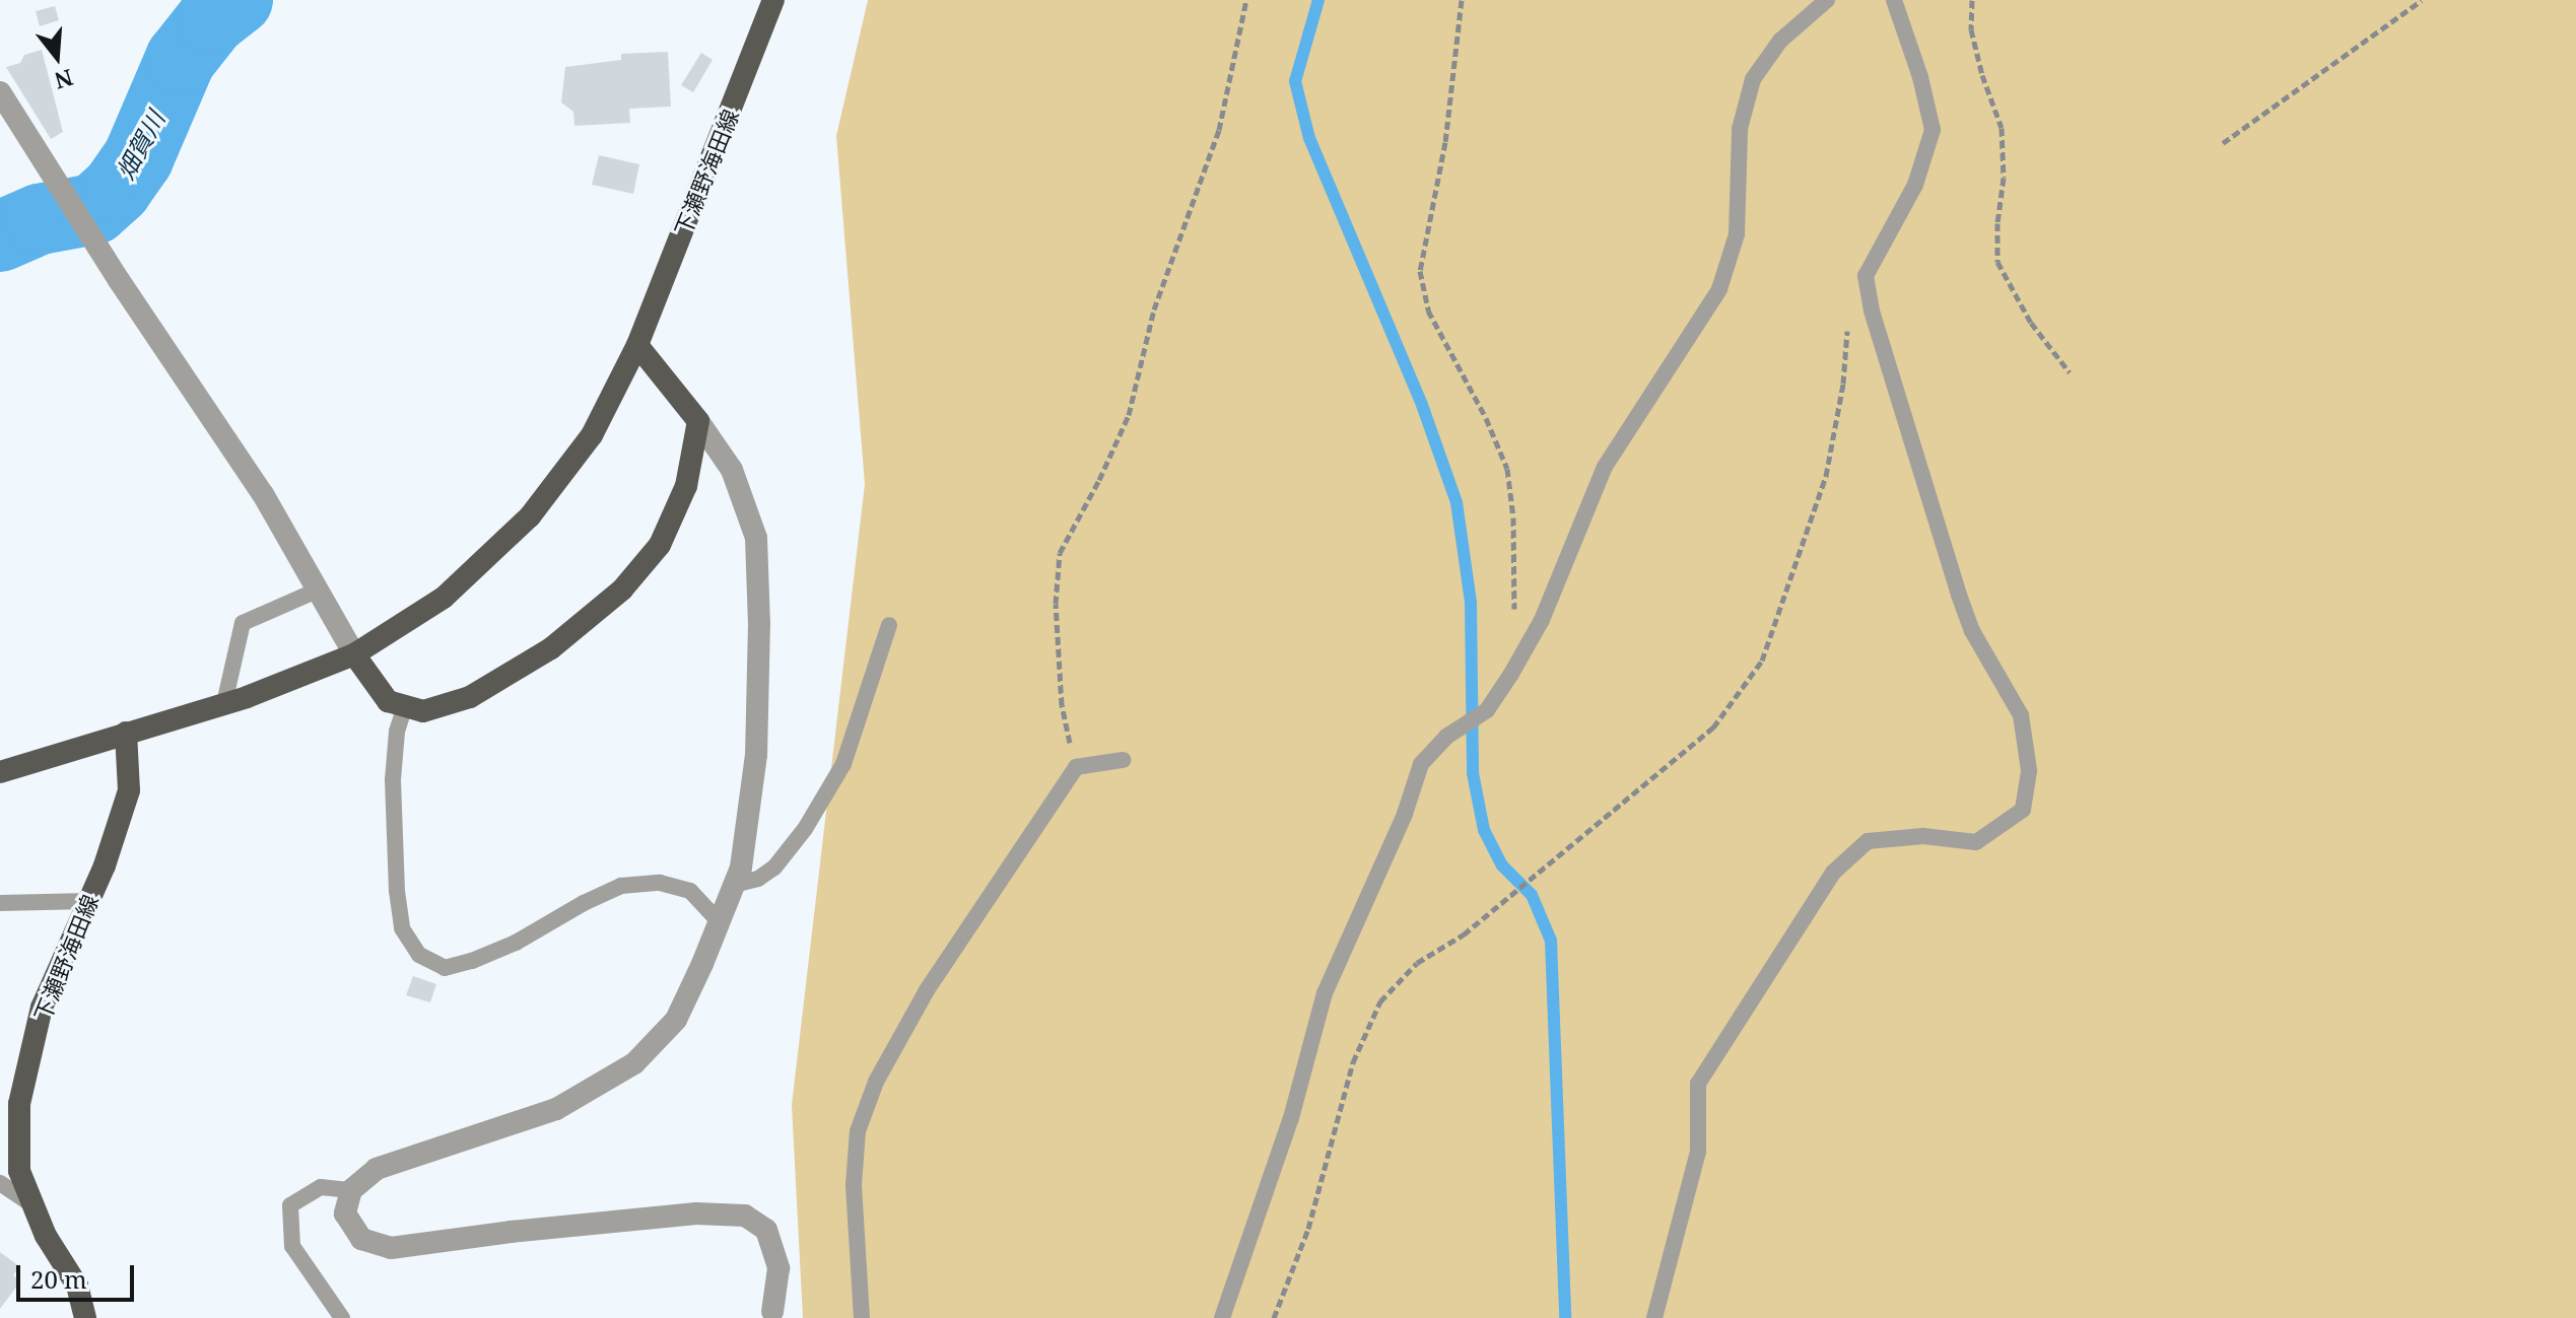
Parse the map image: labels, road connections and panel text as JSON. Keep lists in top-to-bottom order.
{
  "streets": {
    "main road": ["下瀬野海田線"]
  },
  "water": ["畑賀川"],
  "scale_bar": "20 m",
  "north": "bottom"
}
